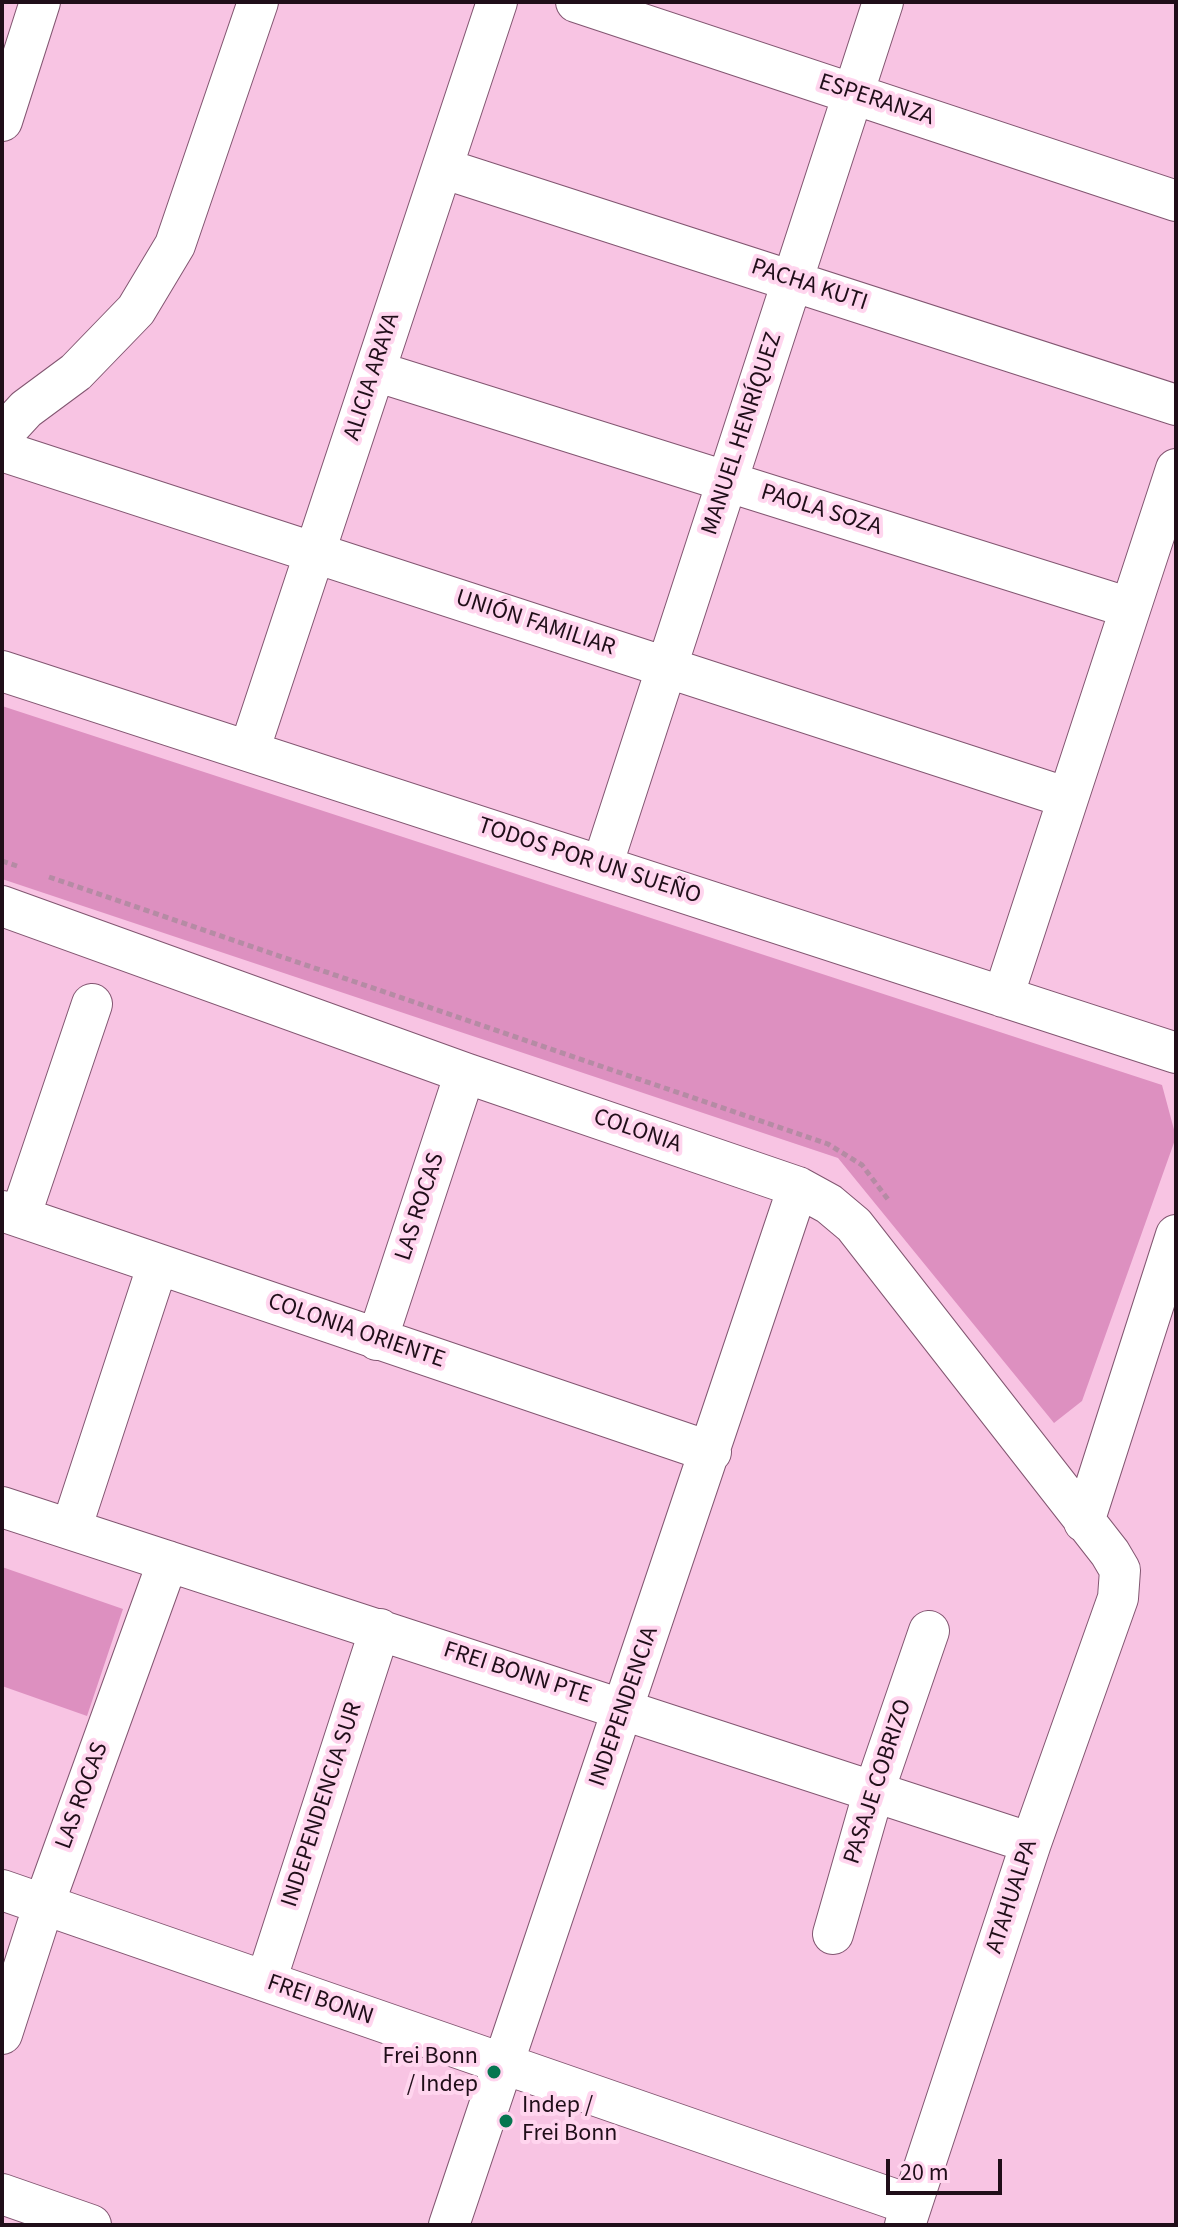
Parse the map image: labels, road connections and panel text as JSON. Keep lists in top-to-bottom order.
{
  "streets": {
    "street": [
      "ESPERANZA",
      "PACHA KUTI",
      "ALICIA ARAYA",
      "MANUEL HENRÍQUEZ",
      "PAOLA SOZA",
      "UNIÓN FAMILIAR",
      "TODOS POR UN SUEÑO",
      "COLONIA",
      "LAS ROCAS",
      "COLONIA ORIENTE",
      "FREI BONN PTE",
      "INDEPENDENCIA",
      "PASAJE COBRIZO",
      "INDEPENDENCIA SUR",
      "ATAHUALPA",
      "FREI BONN"
    ]
  },
  "crossings": [
    ["ESPERANZA", "MANUEL HENRÍQUEZ"],
    ["PACHA KUTI", "ALICIA ARAYA"],
    ["PACHA KUTI", "MANUEL HENRÍQUEZ"],
    ["ALICIA ARAYA", "PAOLA SOZA"],
    ["ALICIA ARAYA", "UNIÓN FAMILIAR"],
    ["ALICIA ARAYA", "TODOS POR UN SUEÑO"],
    ["MANUEL HENRÍQUEZ", "PAOLA SOZA"],
    ["MANUEL HENRÍQUEZ", "UNIÓN FAMILIAR"],
    ["MANUEL HENRÍQUEZ", "TODOS POR UN SUEÑO"],
    ["COLONIA", "LAS ROCAS"],
    ["COLONIA", "INDEPENDENCIA"],
    ["COLONIA", "ATAHUALPA"],
    ["LAS ROCAS", "COLONIA ORIENTE"],
    ["LAS ROCAS", "FREI BONN PTE"],
    ["LAS ROCAS", "FREI BONN"],
    ["COLONIA ORIENTE", "INDEPENDENCIA"],
    ["FREI BONN PTE", "INDEPENDENCIA"],
    ["FREI BONN PTE", "PASAJE COBRIZO"],
    ["FREI BONN PTE", "INDEPENDENCIA SUR"],
    ["FREI BONN PTE", "ATAHUALPA"],
    ["INDEPENDENCIA", "FREI BONN"],
    ["INDEPENDENCIA SUR", "FREI BONN"],
    ["ATAHUALPA", "FREI BONN"]
  ],
  "places": ["Frei Bonn / Indep", "Indep / Frei Bonn"],
  "scale_bar": "20 m"
}
